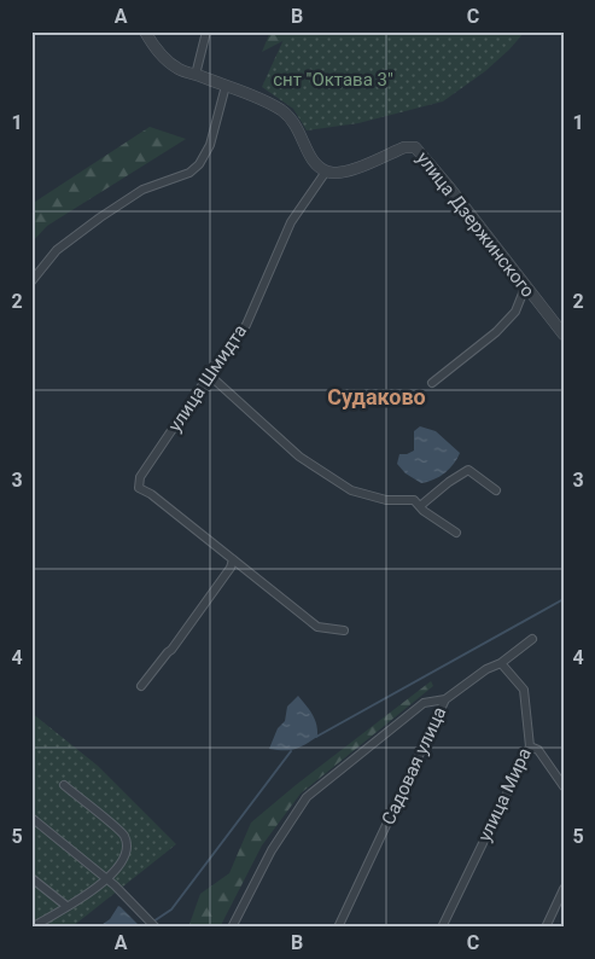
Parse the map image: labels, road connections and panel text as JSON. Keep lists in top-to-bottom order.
{
  "streets": {
    "street": [
      "улица Дзержинского",
      "улица Шмидта",
      "Садовая улица",
      "улица Мира"
    ]
  },
  "crossings": [
    ["улица Дзержинского", "улица Шмидта"],
    ["Садовая улица", "улица Мира"]
  ],
  "districts": ["Судаково"],
  "parks": ["снт \"Октава 3\""],
  "grid": {
    "columns": ["A", "B", "C"],
    "rows": [
      "1",
      "2",
      "3",
      "4",
      "5"
    ]
  }
}
